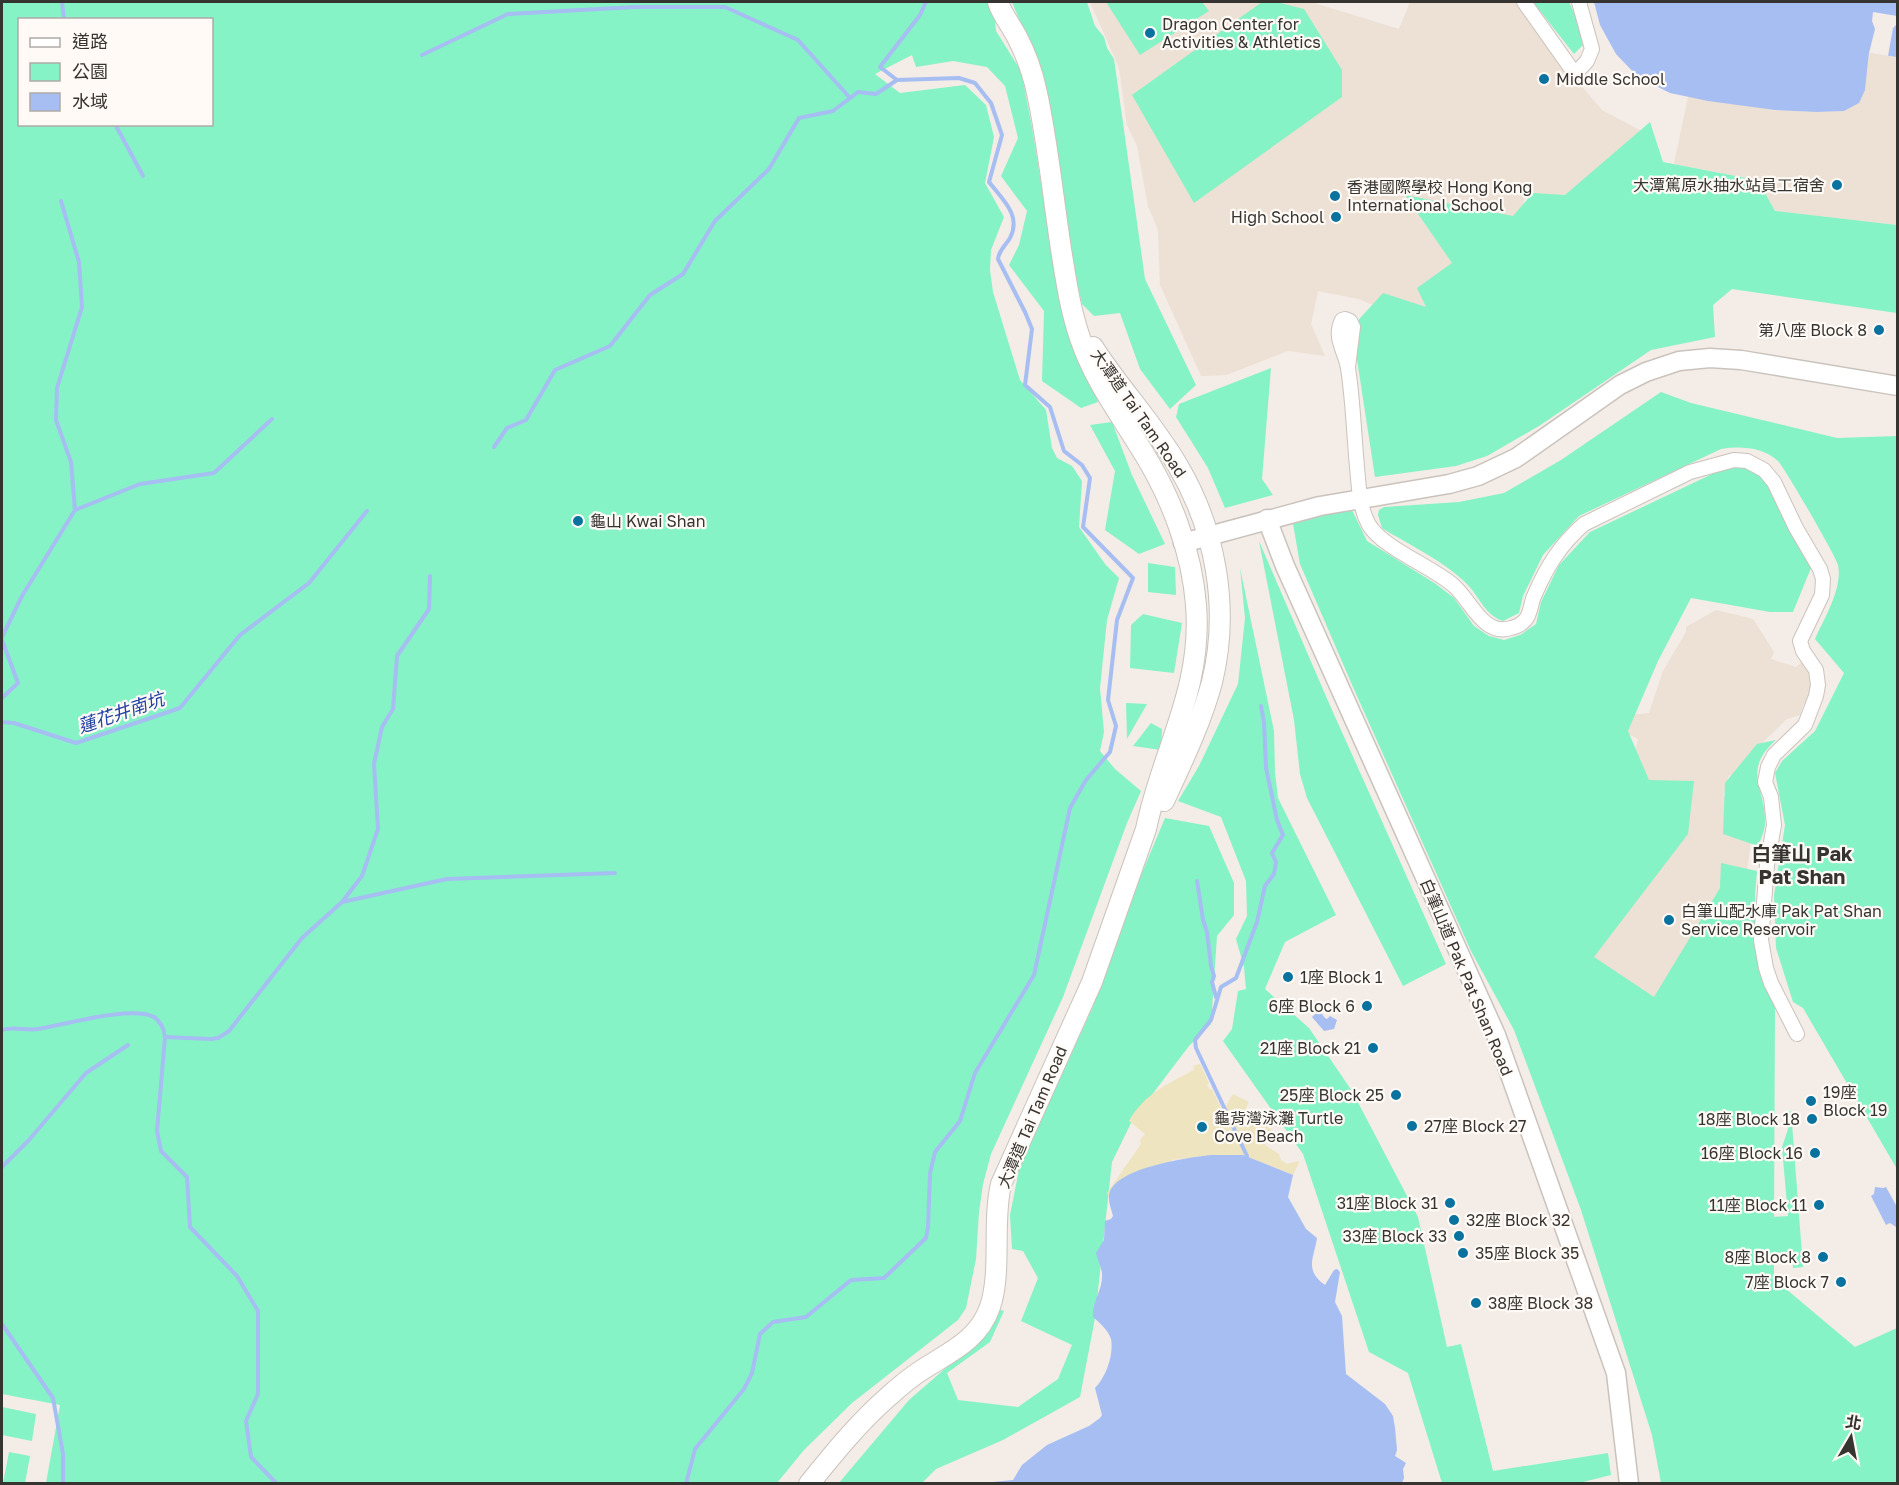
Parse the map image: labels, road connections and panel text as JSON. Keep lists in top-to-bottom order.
{
  "streets": {
    "main road": ["大潭道 Tai Tam Road"],
    "street": ["白筆山道 Pak Pat Shan Road"]
  },
  "districts": ["白筆山 Pak Pat Shan"],
  "water": ["蓮花井南坑"],
  "places": [
    "Dragon Center for Activities & Athletics",
    "Middle School",
    "大潭篤原水抽水站員工宿舍",
    "香港國際學校 Hong Kong International School",
    "High School",
    "第八座 Block 8",
    "龜山 Kwai Shan",
    "白筆山配水庫 Pak Pat Shan Service Reservoir",
    "1座 Block 1",
    "6座 Block 6",
    "21座 Block 21",
    "25座 Block 25",
    "19座 Block 19",
    "18座 Block 18",
    "27座 Block 27",
    "龜背灣泳灘 Turtle Cove Beach",
    "16座 Block 16",
    "31座 Block 31",
    "11座 Block 11",
    "32座 Block 32",
    "33座 Block 33",
    "35座 Block 35",
    "8座 Block 8",
    "7座 Block 7",
    "38座 Block 38"
  ],
  "legend": ["道路", "公園", "水域"],
  "north": "top"
}
